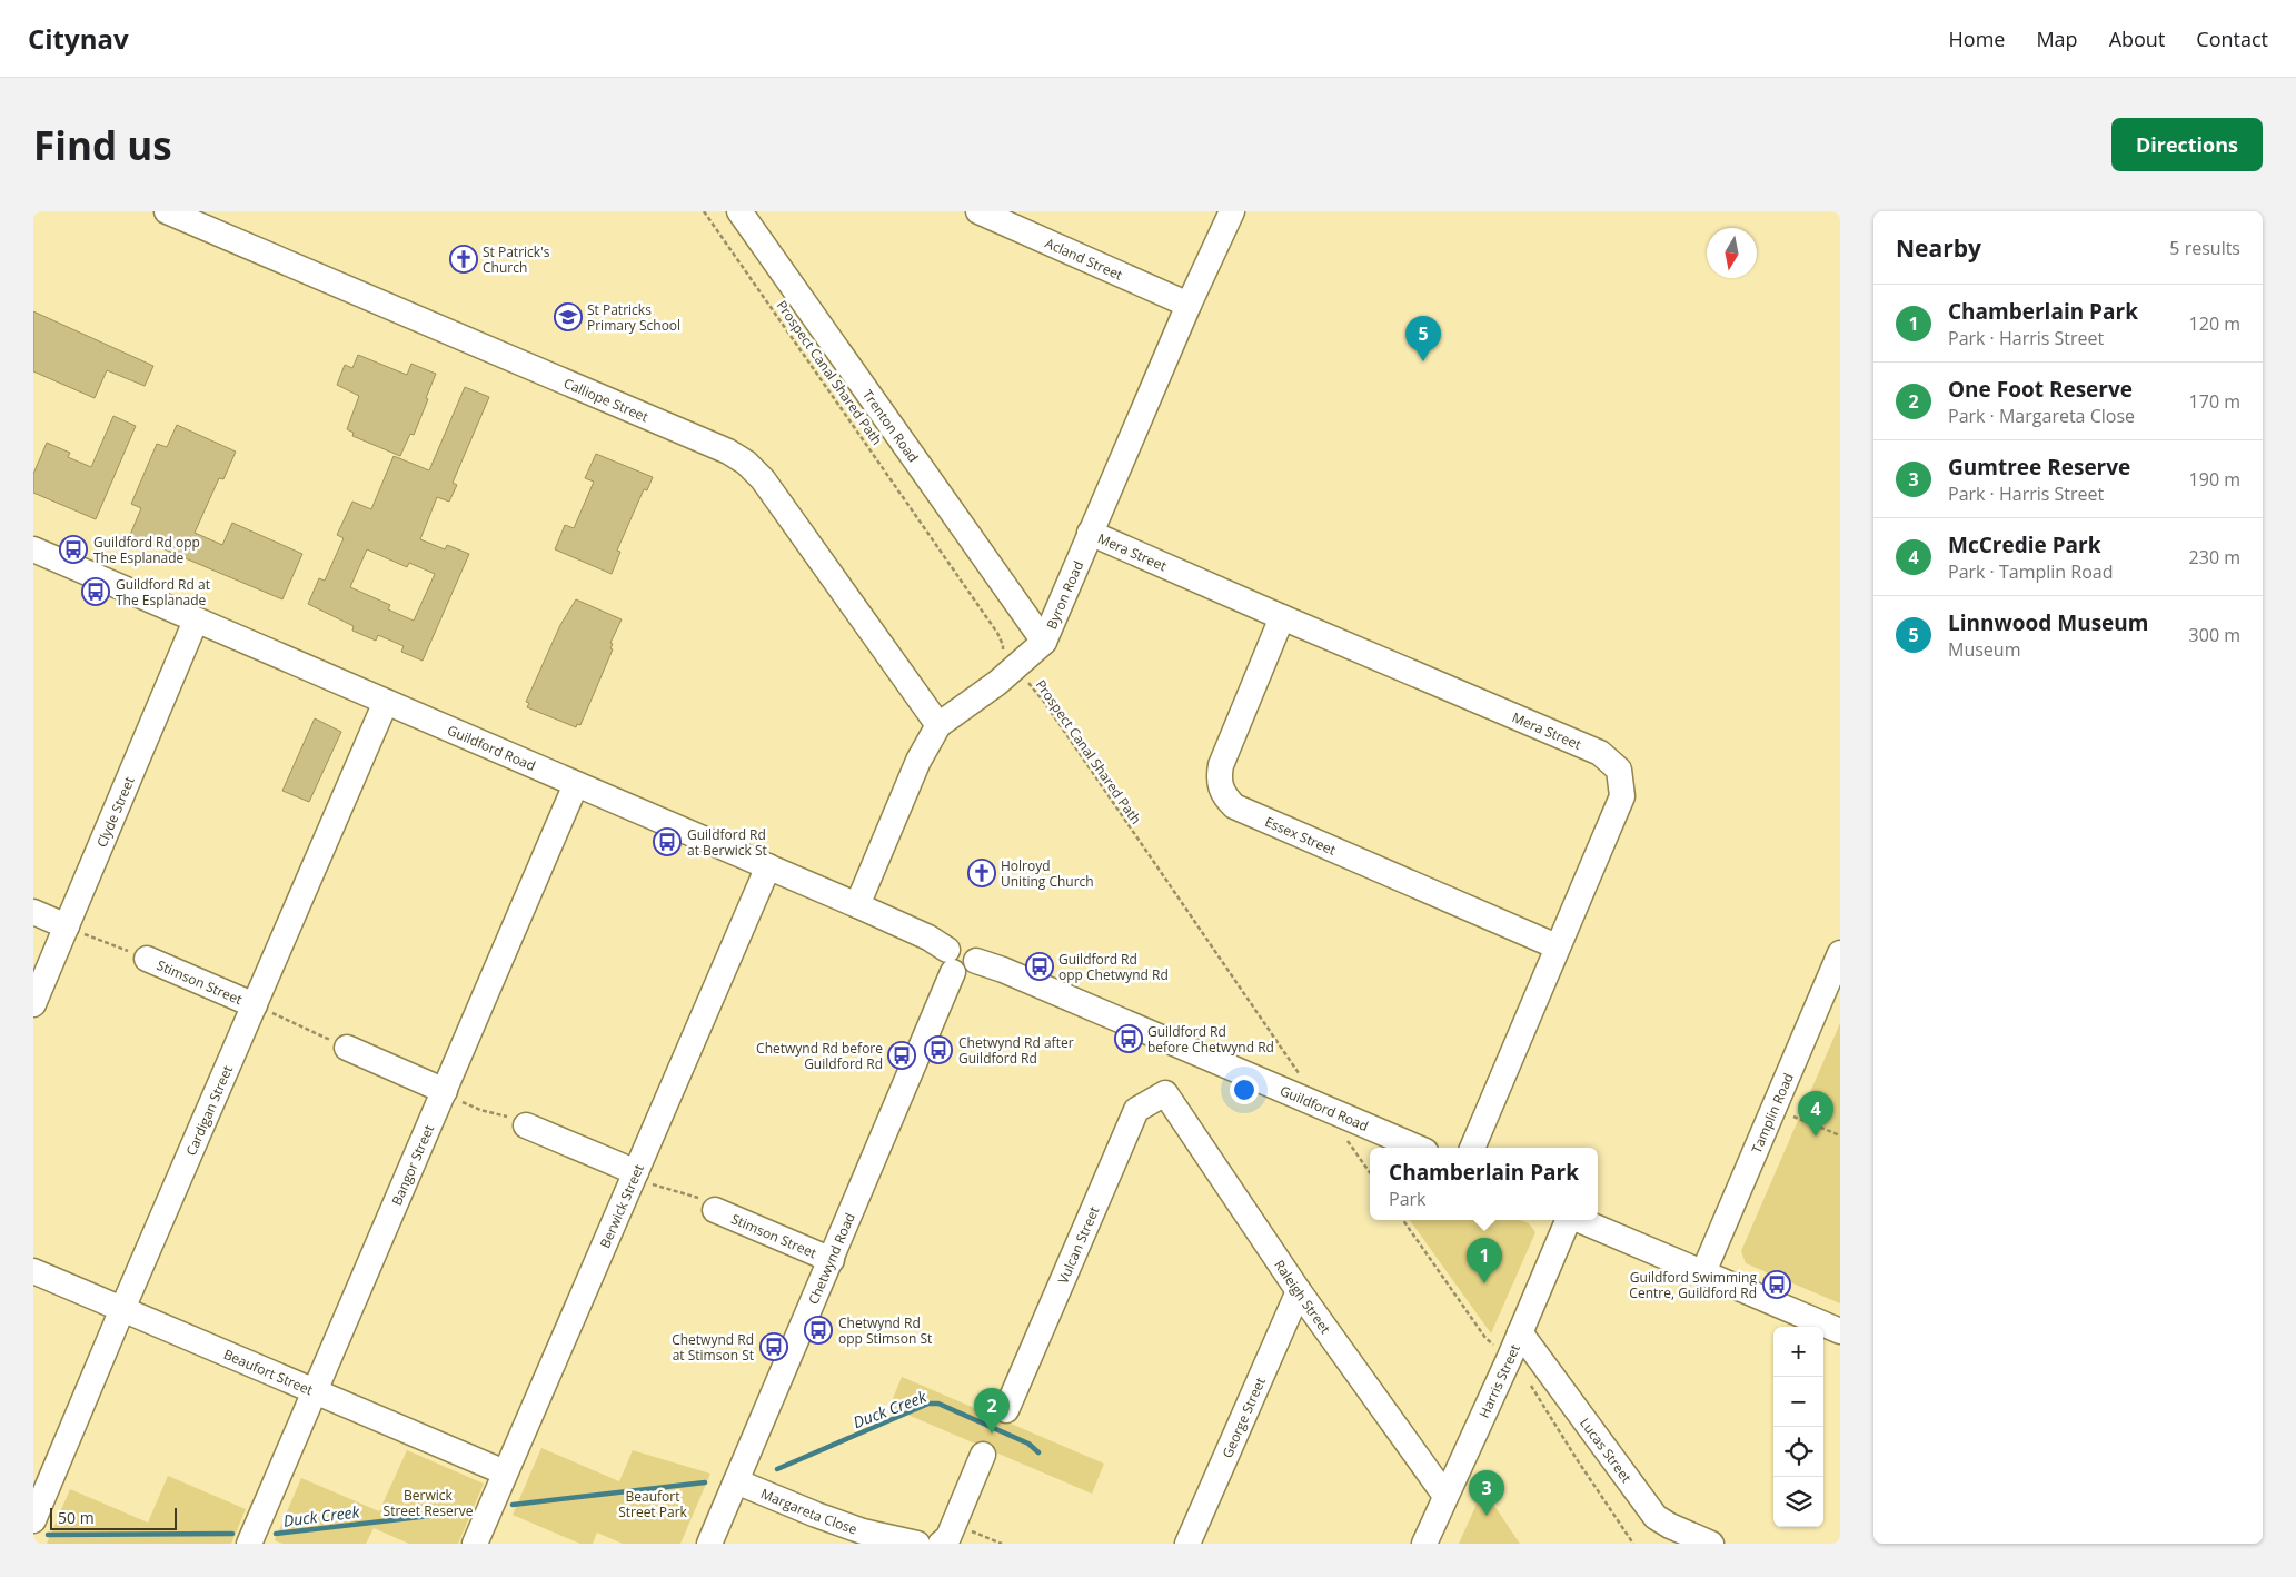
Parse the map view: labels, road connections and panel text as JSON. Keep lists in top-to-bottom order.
{
  "streets": {
    "street": [
      "Acland Street",
      "Calliope Street",
      "Trenton Road",
      "Mera Street",
      "Byron Road",
      "Guildford Road",
      "Clyde Street",
      "Essex Street",
      "Stimson Street",
      "Cardigan Street",
      "Tamplin Road",
      "Bangor Street",
      "Berwick Street",
      "Vulcan Street",
      "Chetwynd Road",
      "Raleigh Street",
      "Beaufort Street",
      "Harris Street",
      "George Street",
      "Lucas Street",
      "Margareta Close"
    ],
    "path": ["Prospect Canal Shared Path"]
  },
  "crossings": [
    ["Acland Street", "Byron Road"],
    ["Prospect Canal Shared Path", "Byron Road"],
    ["Calliope Street", "Byron Road"],
    ["Trenton Road", "Byron Road"],
    ["Mera Street", "Byron Road"],
    ["Mera Street", "Essex Street"],
    ["Byron Road", "Guildford Road"],
    ["Guildford Road", "Clyde Street"],
    ["Guildford Road", "Cardigan Street"],
    ["Guildford Road", "Bangor Street"],
    ["Guildford Road", "Berwick Street"],
    ["Guildford Road", "Chetwynd Road"],
    ["Stimson Street", "Cardigan Street"],
    ["Stimson Street", "Chetwynd Road"],
    ["Cardigan Street", "Beaufort Street"],
    ["Bangor Street", "Beaufort Street"],
    ["Berwick Street", "Beaufort Street"],
    ["Vulcan Street", "Raleigh Street"],
    ["Chetwynd Road", "Margareta Close"],
    ["Raleigh Street", "Harris Street"],
    ["Raleigh Street", "George Street"],
    ["Harris Street", "Lucas Street"]
  ],
  "water": ["Duck Creek"],
  "parks": ["Berwick Street Reserve", "Beaufort Street Park"],
  "places": {
    "church": ["St Patrick's Church", "Holroyd Uniting Church"],
    "school or university": ["St Patricks Primary School"],
    "bus stop": [
      "Guildford Rd opp The Esplanade",
      "Guildford Rd at The Esplanade",
      "Guildford Rd at Berwick St",
      "Guildford Rd opp Chetwynd Rd",
      "Guildford Rd before Chetwynd Rd",
      "Chetwynd Rd after Guildford Rd",
      "Chetwynd Rd before Guildford Rd",
      "Guildford Swimming Centre, Guildford Rd",
      "Chetwynd Rd opp Stimson St",
      "Chetwynd Rd at Stimson St"
    ]
  },
  "scale_bar": "50 m",
  "north": "bottom",
  "page": {
    "header": "Citynav",
    "nav": [
      "Home",
      "Map",
      "About",
      "Contact"
    ],
    "buttons": "Directions",
    "title": "Find us",
    "heading": ["Nearby", "5 results"],
    "list": [
      {
        "mark": "1",
        "name": "Chamberlain Park",
        "note": "Park · Harris Street",
        "value": "120 m"
      },
      {
        "mark": "2",
        "name": "One Foot Reserve",
        "note": "Park · Margareta Close",
        "value": "170 m"
      },
      {
        "mark": "3",
        "name": "Gumtree Reserve",
        "note": "Park · Harris Street",
        "value": "190 m"
      },
      {
        "mark": "4",
        "name": "McCredie Park",
        "note": "Park · Tamplin Road",
        "value": "230 m"
      },
      {
        "mark": "5",
        "name": "Linnwood Museum",
        "note": "Museum",
        "value": "300 m"
      }
    ],
    "pins": [
      "5",
      "4",
      "1",
      "2",
      "3"
    ],
    "popup": ["Chamberlain Park", "Park"],
    "map_buttons": ["+", "−"],
    "scale": "50 m"
  }
}
